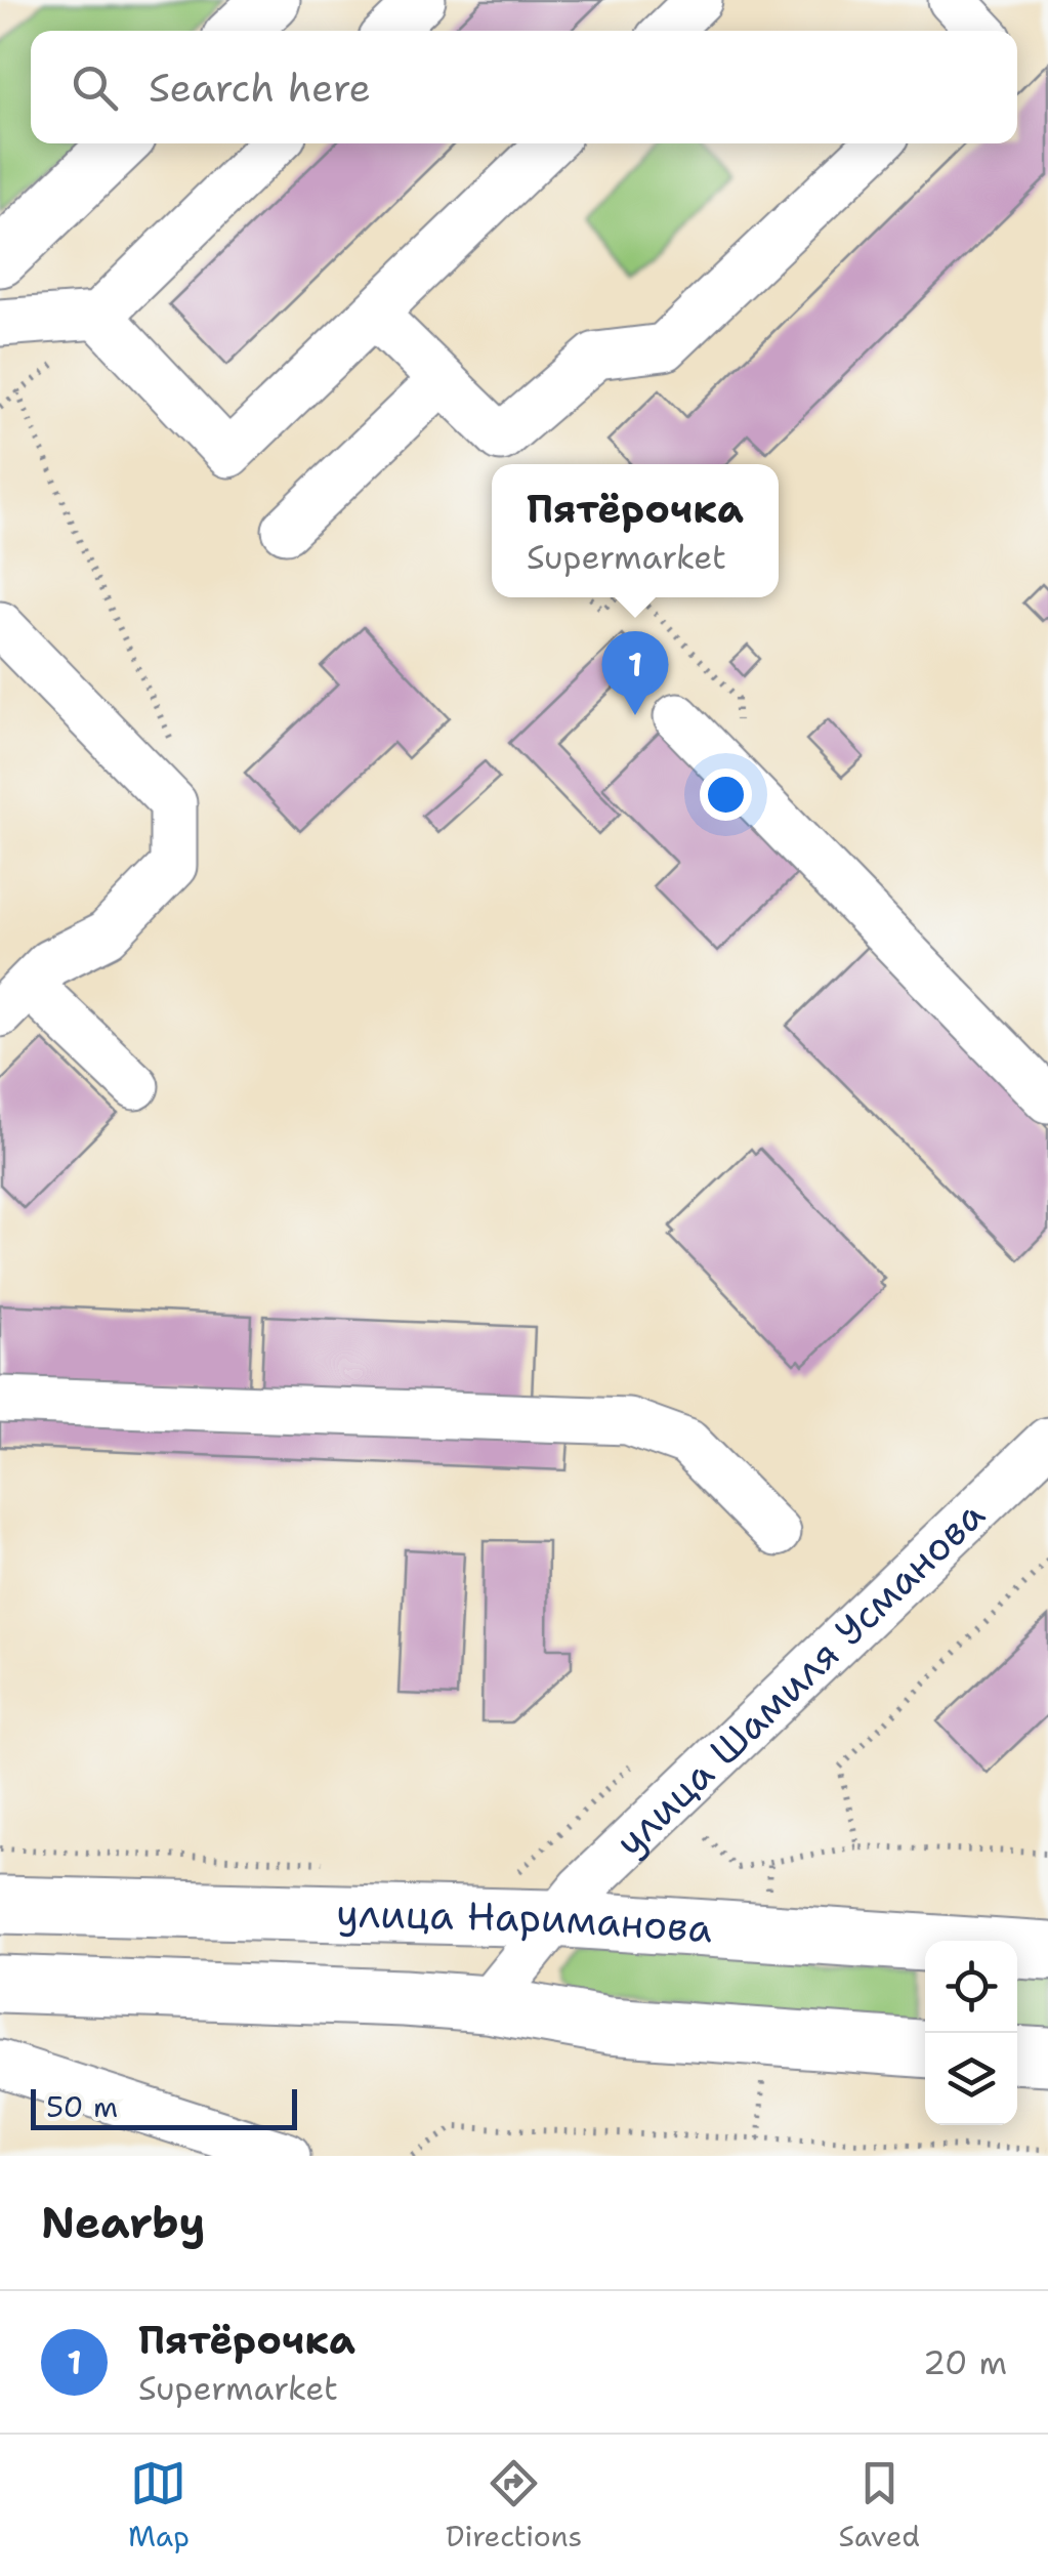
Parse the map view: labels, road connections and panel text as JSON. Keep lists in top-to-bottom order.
{
  "streets": {
    "main road": ["улица Нариманова"],
    "street": ["улица Шамиля Усманова"]
  },
  "crossings": [
    ["улица Шамиля Усманова", "улица Нариманова"]
  ],
  "scale_bar": "50 m",
  "page": {
    "search": "Search here",
    "popup": ["Пятёрочка", "Supermarket"],
    "pins": "1",
    "scale": "50 m",
    "heading": "Nearby",
    "list": [
      {
        "mark": "1",
        "name": "Пятёрочка",
        "note": "Supermarket",
        "value": "20 m"
      }
    ],
    "nav": ["Map", "Directions", "Saved"]
  }
}
